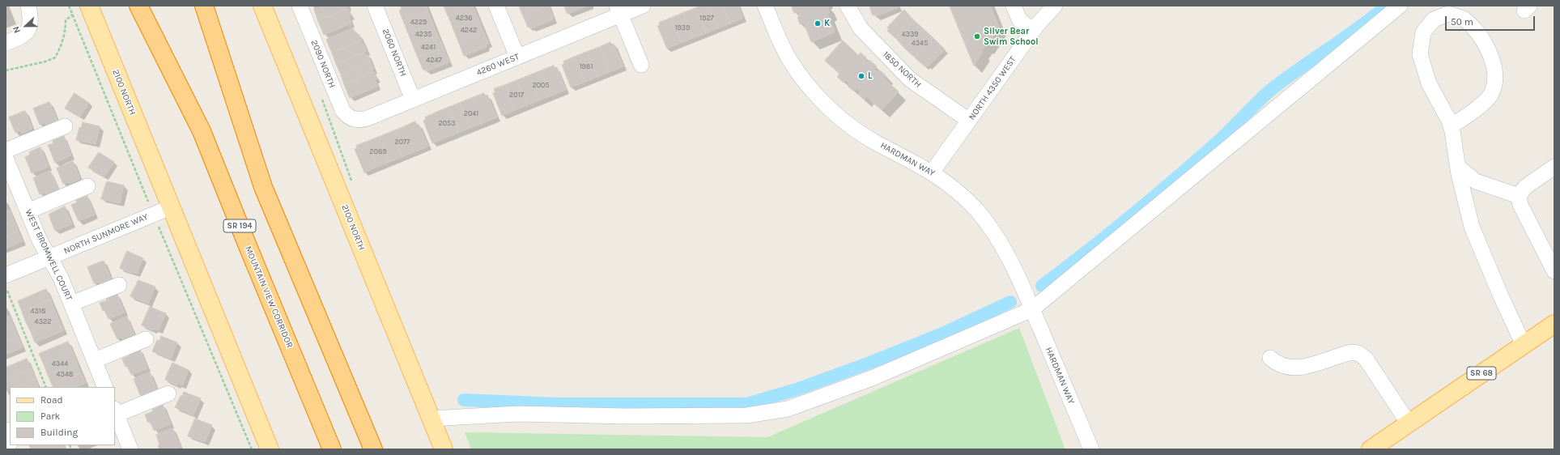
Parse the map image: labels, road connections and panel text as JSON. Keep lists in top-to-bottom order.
{
  "streets": {
    "highway": ["SR 194", "MOUNTAIN VIEW CORRIDOR"],
    "main road": ["2100 NORTH", "SR 68"],
    "street": [
      "2060 NORTH",
      "2090 NORTH",
      "4260 WEST",
      "1850 NORTH",
      "NORTH 4350 WEST",
      "HARDMAN WAY",
      "NORTH SUNMORE WAY",
      "WEST BROMWELL COURT"
    ]
  },
  "crossings": [
    ["2060 NORTH", "4260 WEST"],
    ["2090 NORTH", "4260 WEST"],
    ["1850 NORTH", "NORTH 4350 WEST"],
    ["NORTH 4350 WEST", "HARDMAN WAY"],
    ["2100 NORTH", "NORTH SUNMORE WAY"],
    ["NORTH SUNMORE WAY", "WEST BROMWELL COURT"]
  ],
  "places": ["K", "Silver Bear Swim School", "L"],
  "house_numbers": [
    "4236",
    "1927",
    "4229",
    "1939",
    "4242",
    "4235",
    "4339",
    "4345",
    "4241",
    "4247",
    "1981",
    "2005",
    "2017",
    "2041",
    "2053",
    "2077",
    "2089",
    "4318",
    "4322",
    "4344",
    "4348"
  ],
  "legend": ["Road", "Park", "Building"],
  "scale_bar": "50 m",
  "north": "left"
}
